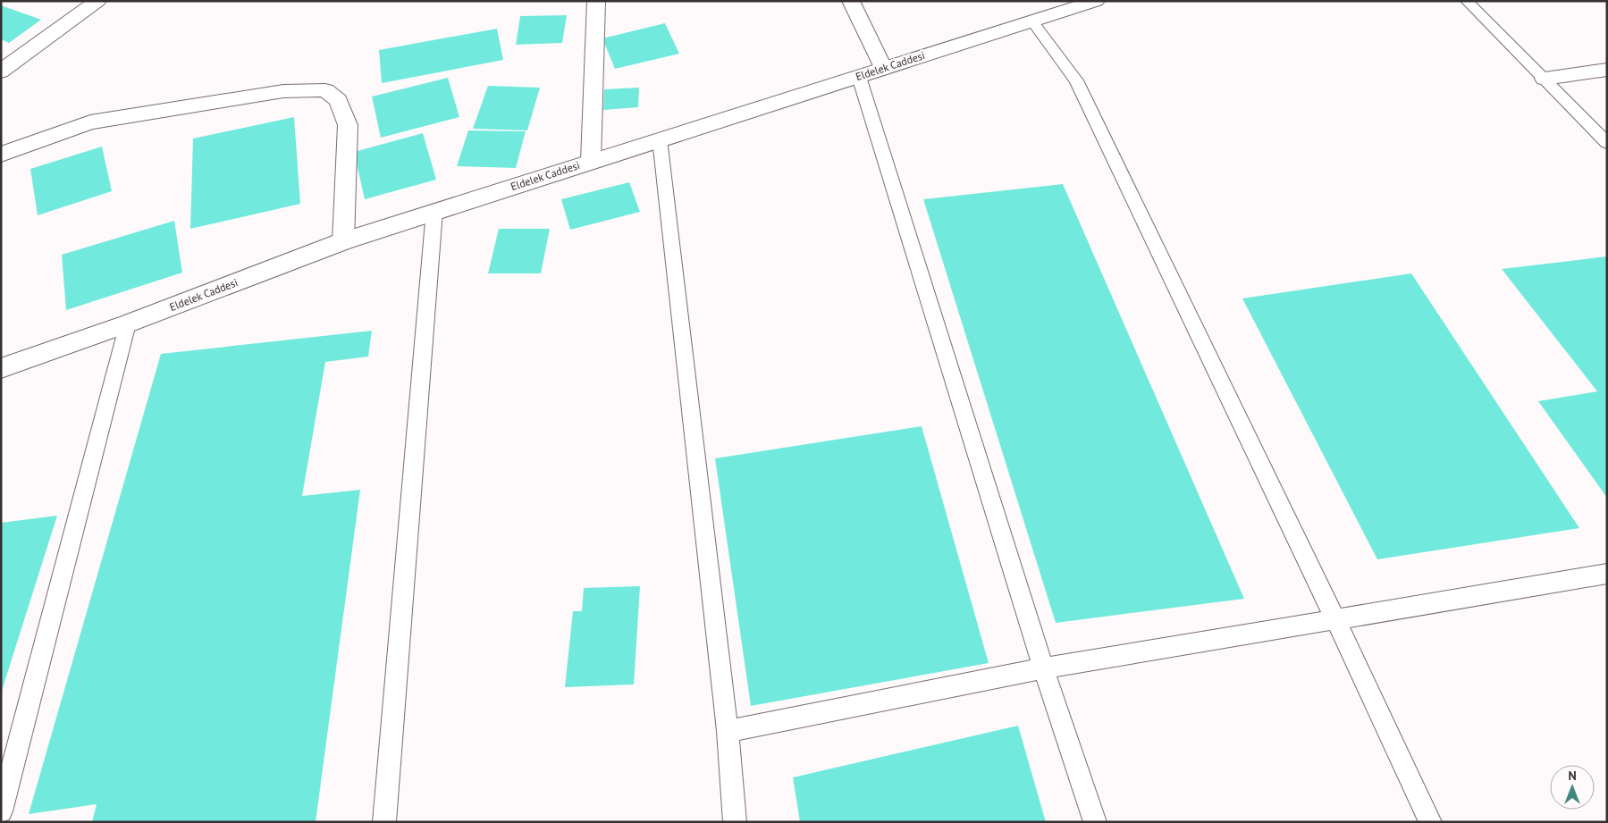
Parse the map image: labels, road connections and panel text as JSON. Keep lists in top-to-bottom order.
{
  "streets": {
    "street": ["Eldelek Caddesi"]
  },
  "north": "top"
}
